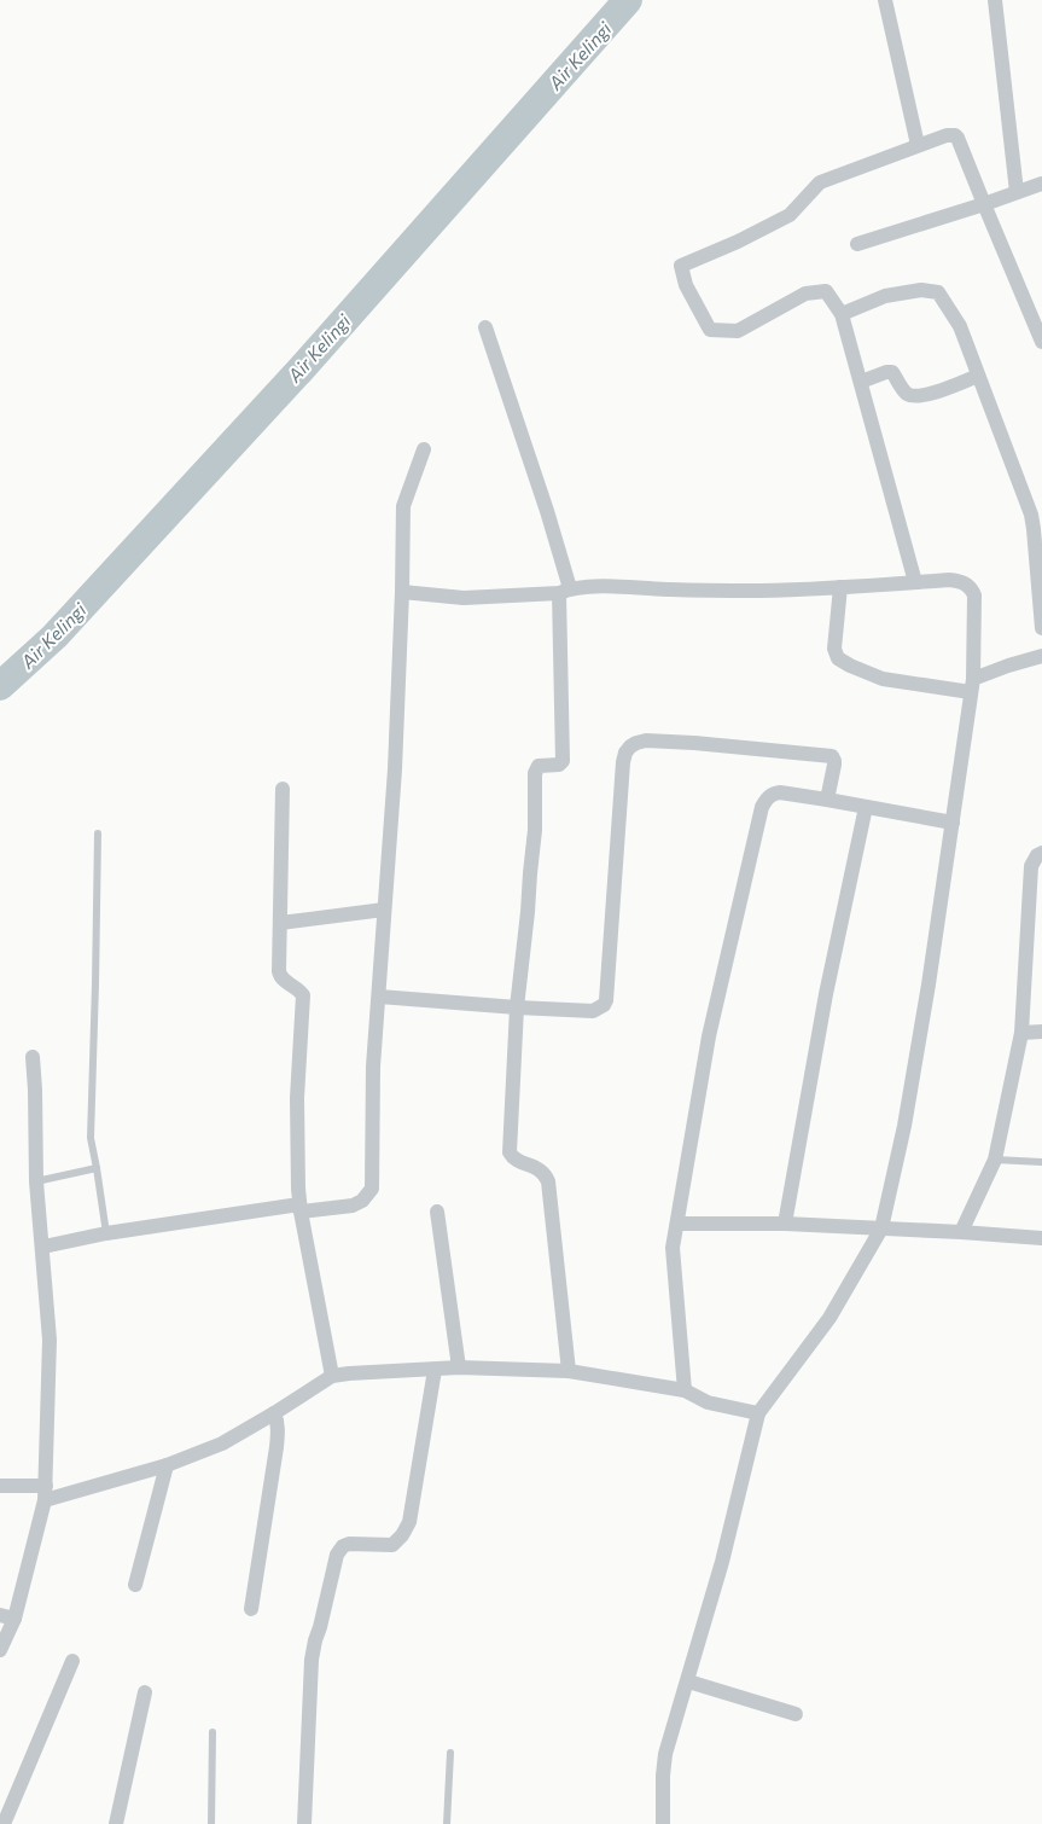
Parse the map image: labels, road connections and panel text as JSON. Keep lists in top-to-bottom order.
{
  "water": ["Air Kelingi"]
}
